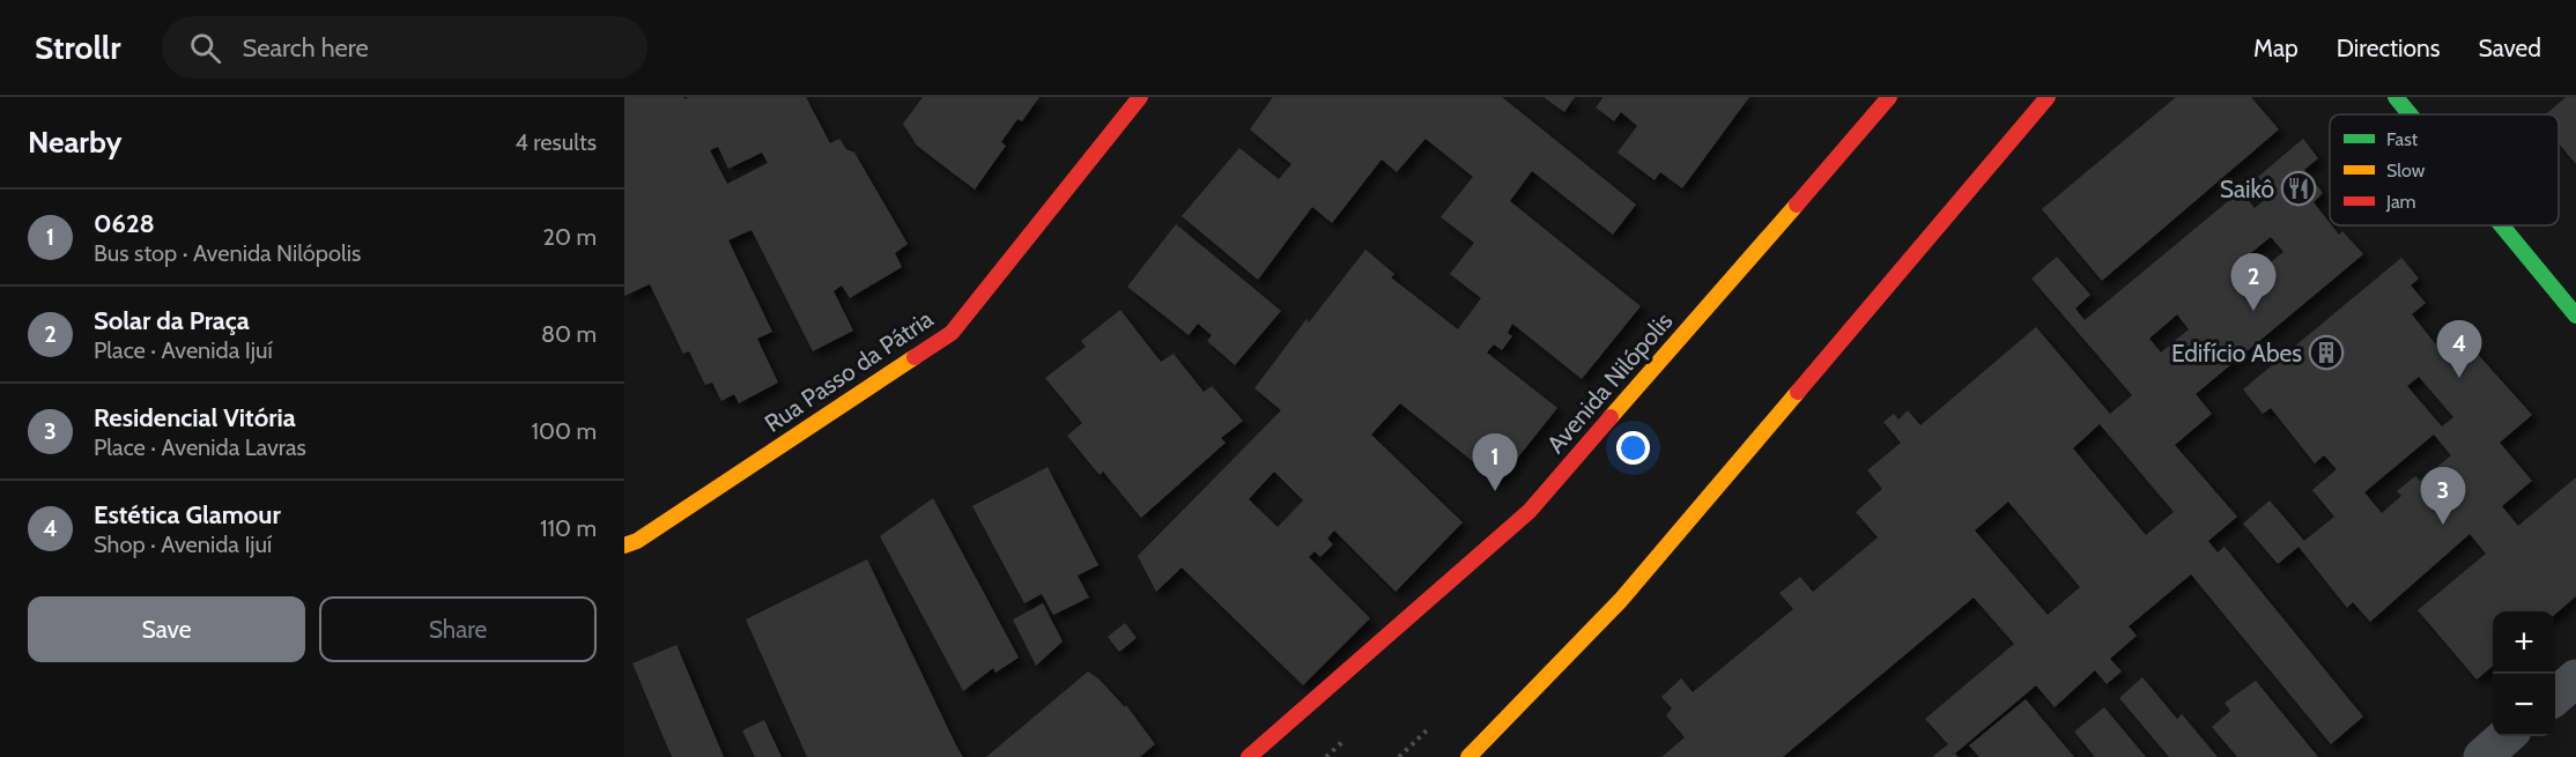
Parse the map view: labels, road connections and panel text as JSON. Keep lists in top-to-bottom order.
{
  "streets": {
    "main road": ["Rua Passo da Pátria", "Avenida Nilópolis"]
  },
  "places": {
    "restaurant": ["Saikô"],
    "building": ["Edifício Abes"]
  },
  "legend": ["Fast", "Slow", "Jam"],
  "page": {
    "header": "Strollr",
    "search": "Search here",
    "nav": ["Map", "Directions", "Saved"],
    "heading": ["Nearby", "4 results"],
    "list": [
      {
        "mark": "1",
        "name": "0628",
        "note": "Bus stop · Avenida Nilópolis",
        "value": "20 m"
      },
      {
        "mark": "2",
        "name": "Solar da Praça",
        "note": "Place · Avenida Ijuí",
        "value": "80 m"
      },
      {
        "mark": "3",
        "name": "Residencial Vitória",
        "note": "Place · Avenida Lavras",
        "value": "100 m"
      },
      {
        "mark": "4",
        "name": "Estética Glamour",
        "note": "Shop · Avenida Ijuí",
        "value": "110 m"
      }
    ],
    "pins": [
      "2",
      "4",
      "1",
      "3"
    ],
    "buttons": ["Save", "Share"],
    "map_buttons": ["+", "−"]
  }
}
